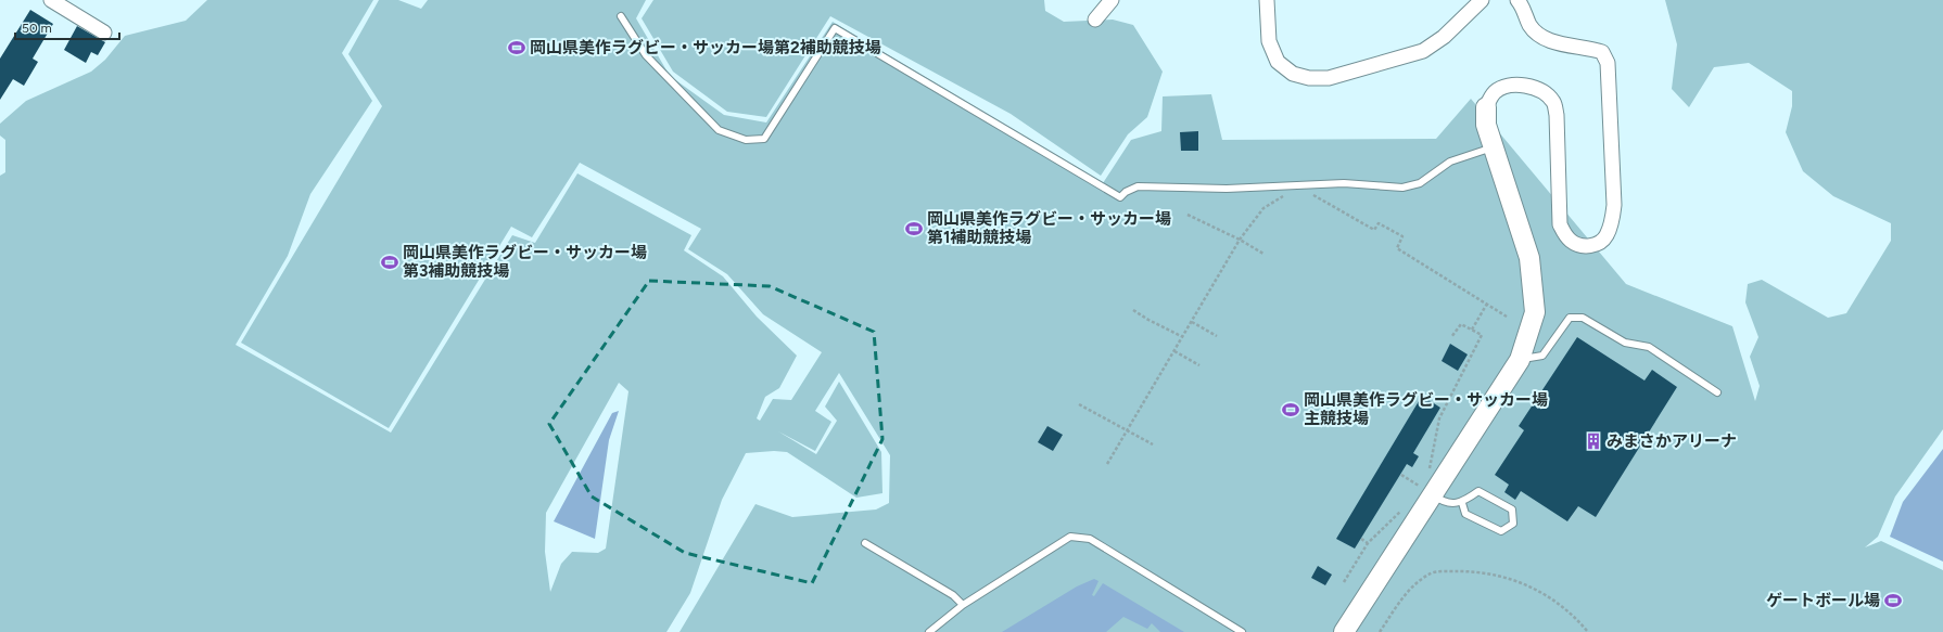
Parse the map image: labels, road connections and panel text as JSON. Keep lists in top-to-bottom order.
{
  "places": {
    "sports": [
      "岡山県美作ラグビー・サッカー場第2補助競技場",
      "岡山県美作ラグビー・サッカー場 第1補助競技場",
      "岡山県美作ラグビー・サッカー場 第3補助競技場",
      "岡山県美作ラグビー・サッカー場 主競技場",
      "ゲートボール場"
    ],
    "building": ["みまさかアリーナ"]
  },
  "scale_bar": "50 m"
}
